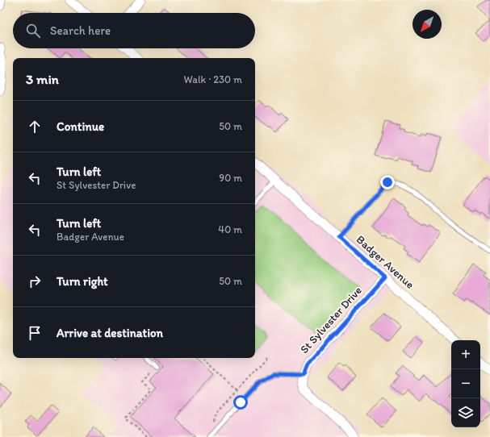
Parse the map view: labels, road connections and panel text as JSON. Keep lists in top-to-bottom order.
{
  "streets": {
    "street": ["Badger Avenue", "St Sylvester Drive"]
  },
  "crossings": [
    ["Badger Avenue", "St Sylvester Drive"]
  ],
  "north": "bottom left",
  "page": {
    "search": "Search here",
    "heading": ["3 min", "Walk · 230 m"],
    "list": [
      ["Continue", "50 m"],
      ["Turn left", "St Sylvester Drive", "90 m"],
      ["Turn left", "Badger Avenue", "40 m"],
      ["Turn right", "50 m"],
      "Arrive at destination"
    ],
    "map_buttons": ["+", "−"]
  }
}
